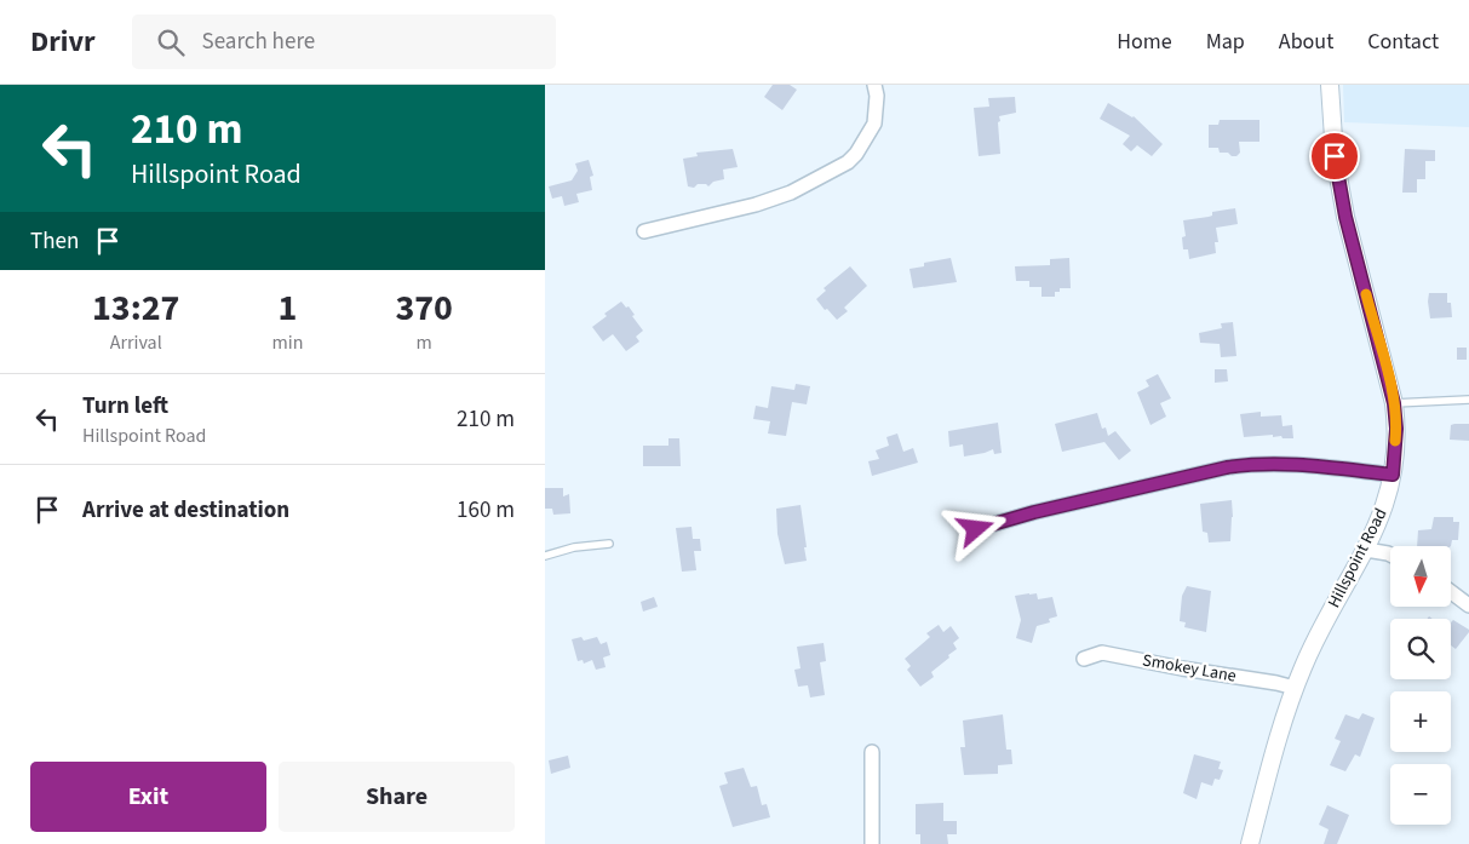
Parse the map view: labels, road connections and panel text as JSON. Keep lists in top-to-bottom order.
{
  "streets": {
    "street": ["Hillspoint Road", "Smokey Lane"]
  },
  "crossings": [
    ["Hillspoint Road", "Smokey Lane"]
  ],
  "north": "bottom",
  "page": {
    "header": "Drivr",
    "search": "Search here",
    "nav": [
      "Home",
      "Map",
      "About",
      "Contact"
    ],
    "turn": ["210 m", "Hillspoint Road"],
    "then": "Then",
    "eta": [
      "13:27",
      "Arrival",
      "1",
      "min",
      "370",
      "m"
    ],
    "list": [
      {
        "name": "Turn left",
        "note": "Hillspoint Road",
        "value": "210 m"
      },
      {
        "name": "Arrive at destination",
        "value": "160 m"
      }
    ],
    "map_buttons": ["+", "−"],
    "buttons": ["Exit", "Share"]
  }
}
